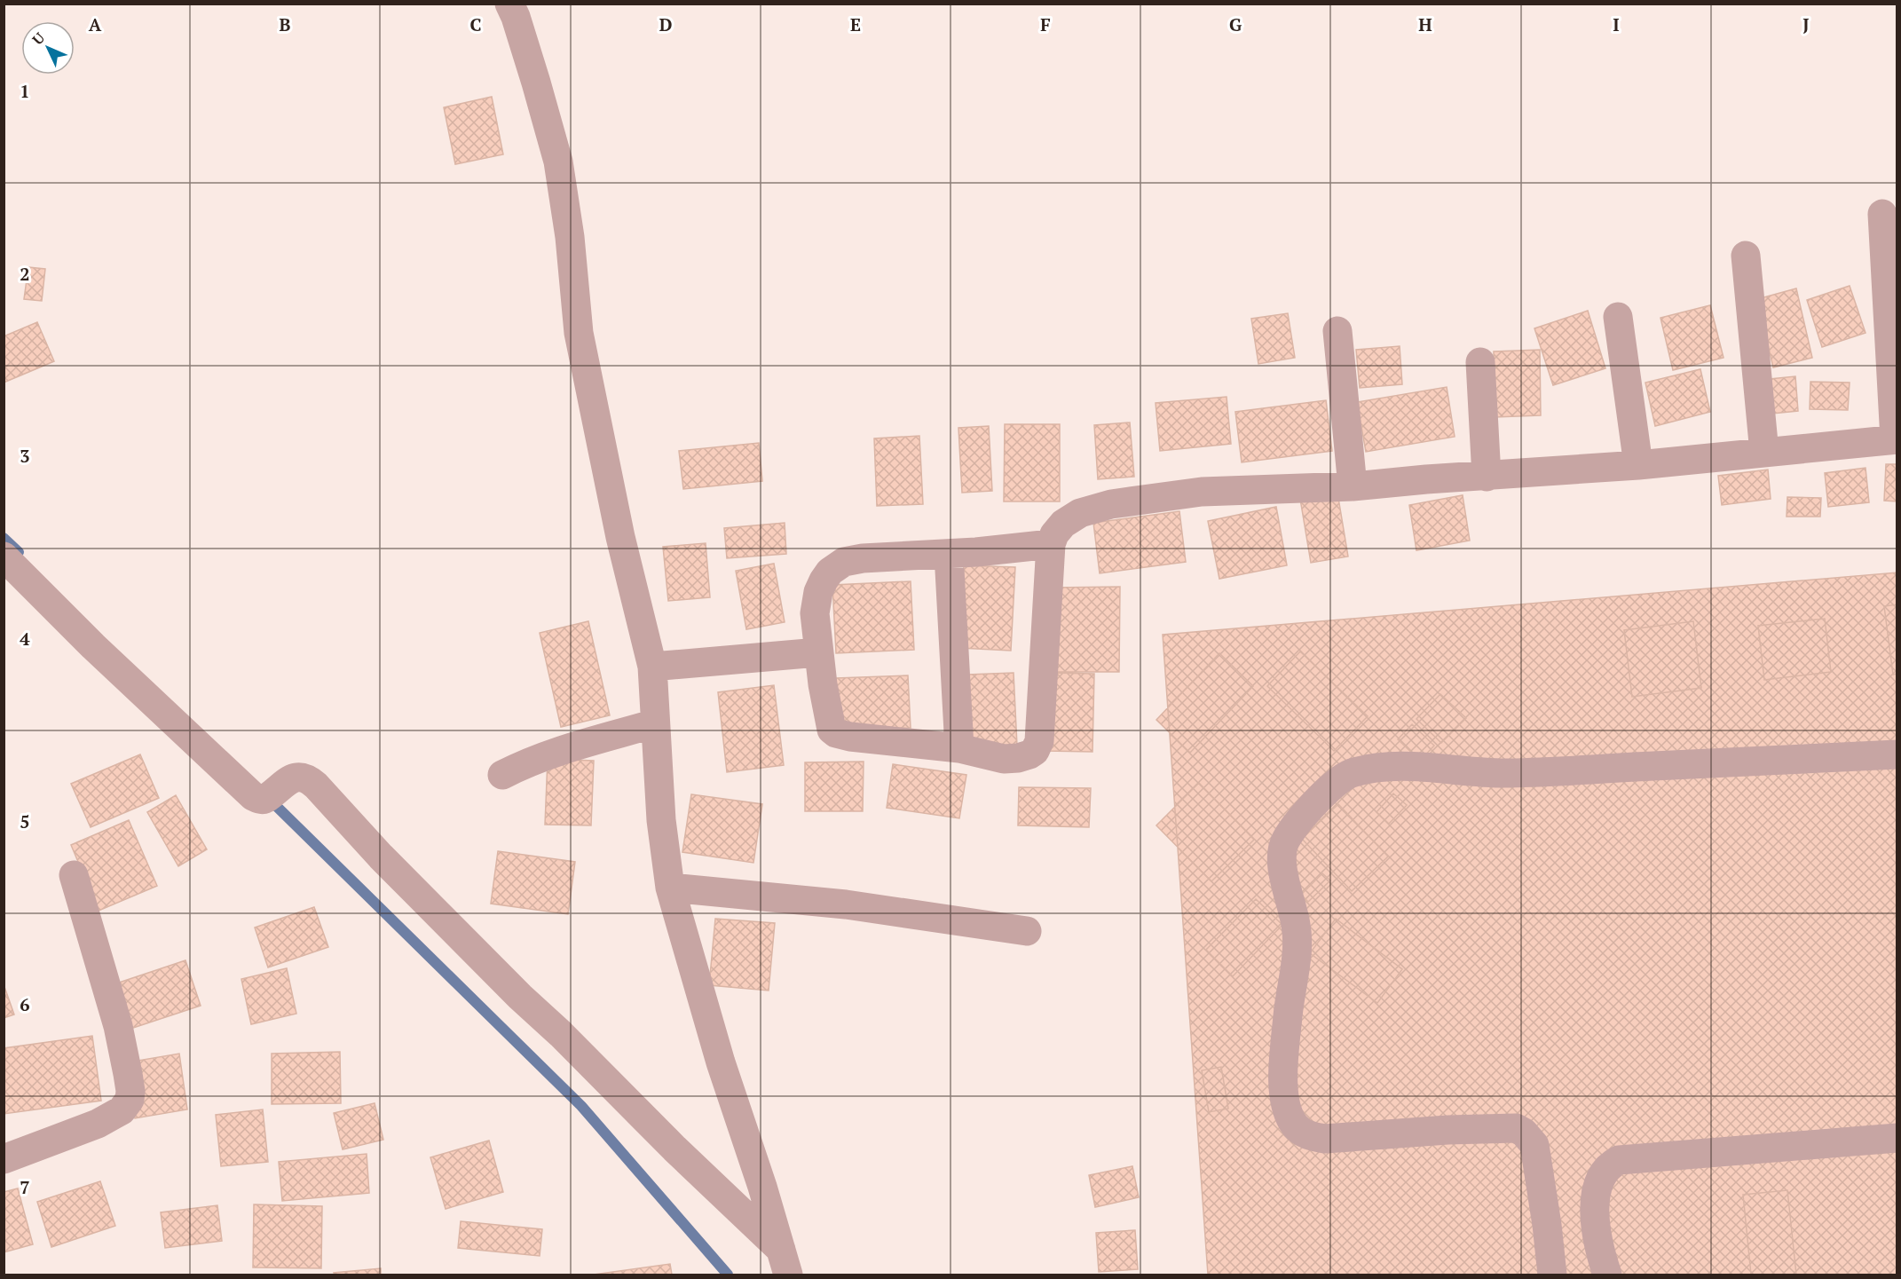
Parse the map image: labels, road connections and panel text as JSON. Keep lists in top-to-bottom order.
{
  "north": "top left",
  "grid": {
    "columns": [
      "A",
      "B",
      "C",
      "D",
      "E",
      "F",
      "G",
      "H",
      "I",
      "J"
    ],
    "rows": [
      "1",
      "2",
      "3",
      "4",
      "5",
      "6",
      "7"
    ]
  }
}
